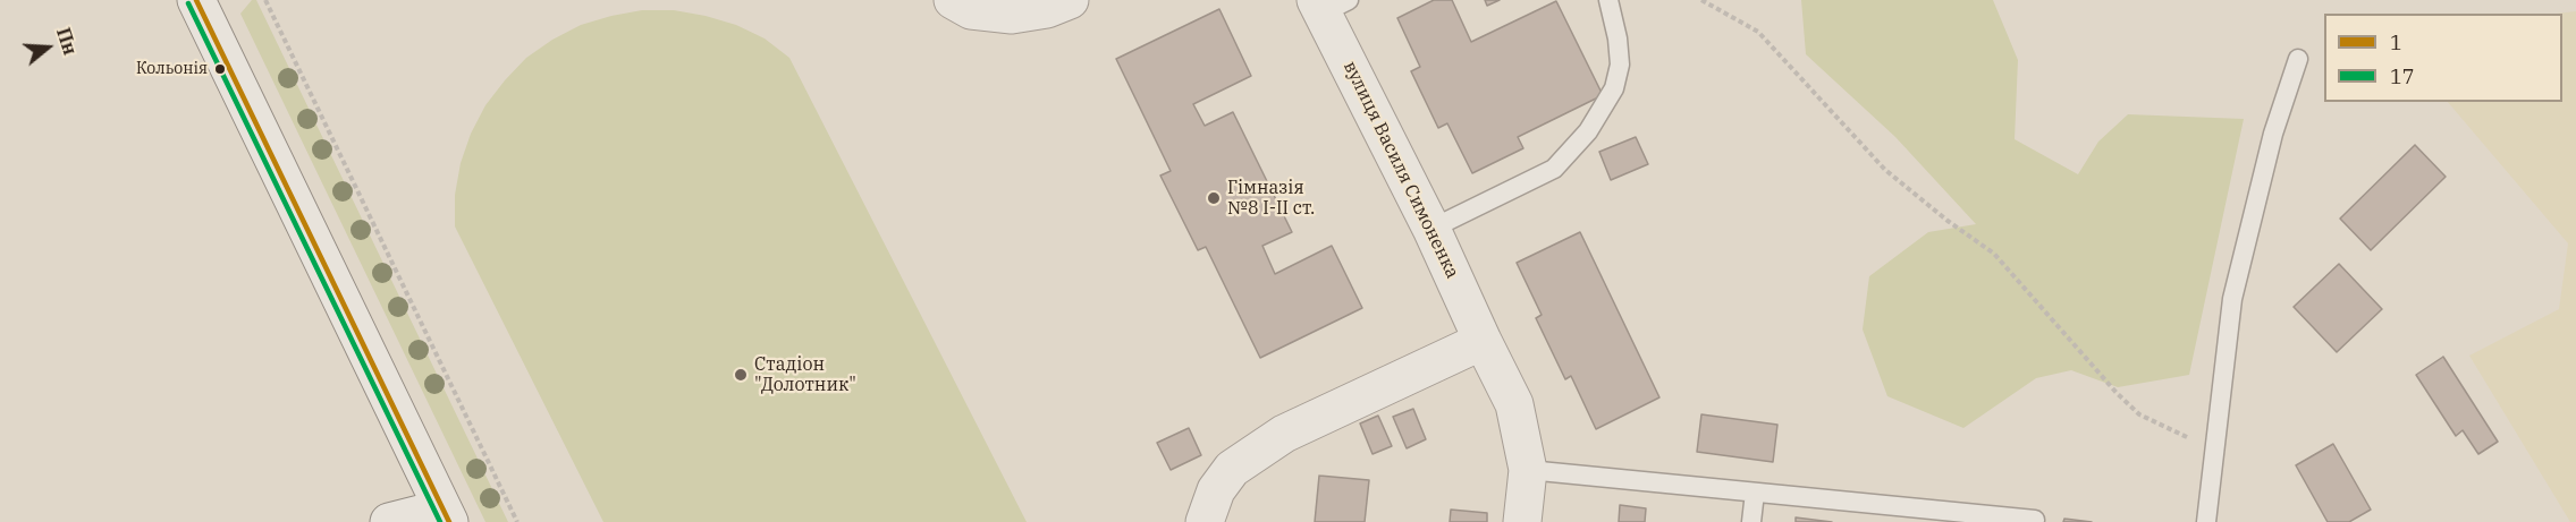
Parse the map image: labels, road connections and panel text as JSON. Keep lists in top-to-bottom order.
{
  "streets": {
    "street": ["вулиця Василя Симоненка"]
  },
  "places": ["Кольонія", "Гімназія №8 I-II ст.", "Стадіон \"Долотник\""],
  "lines": ["transit line 1", "transit line 17"],
  "legend": ["1", "17"],
  "north": "right"
}
